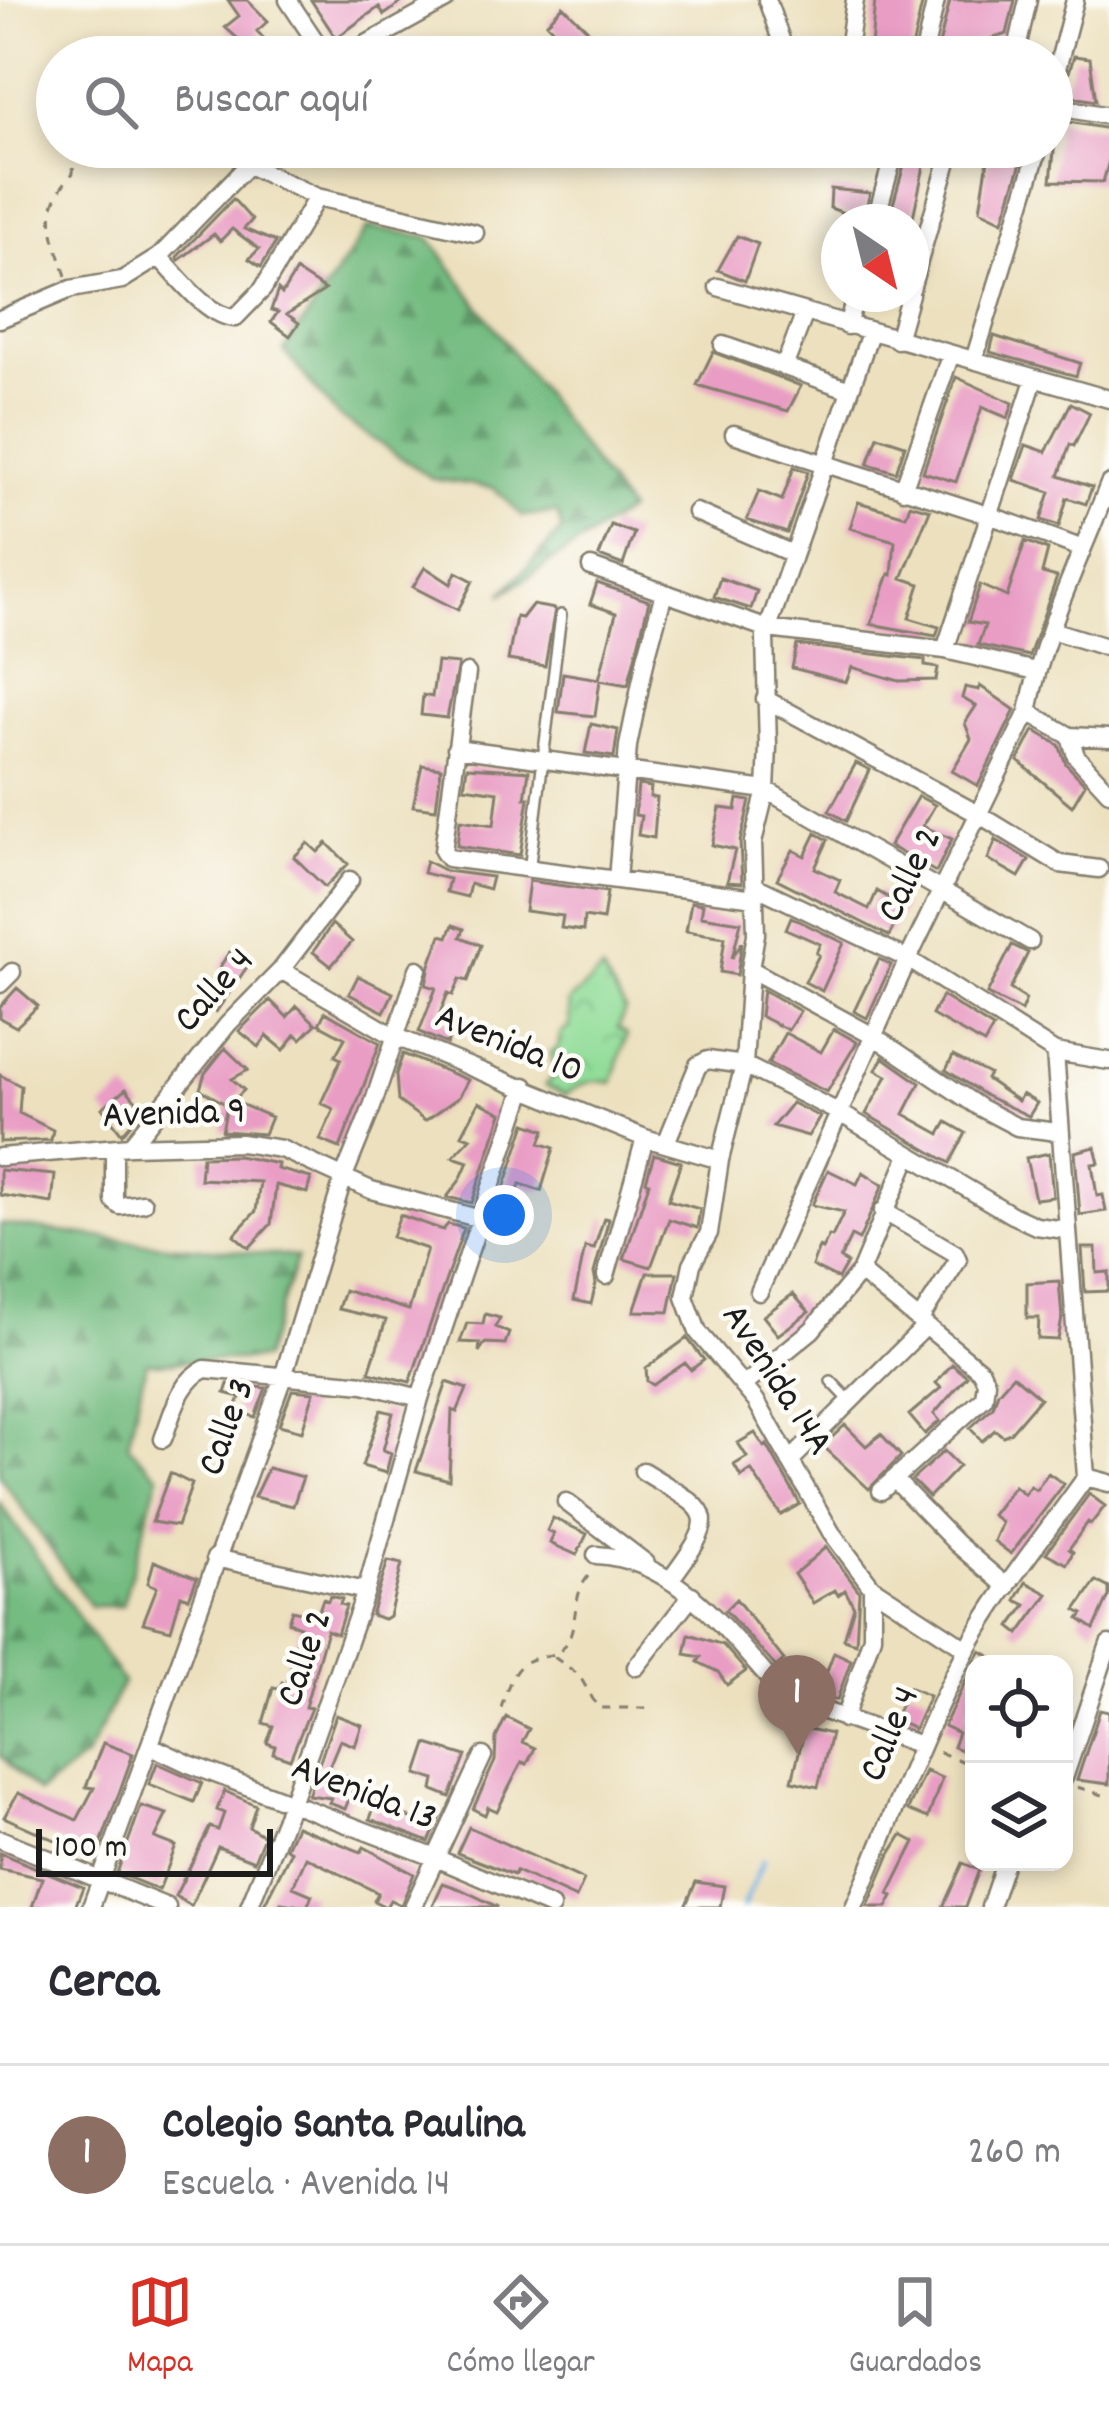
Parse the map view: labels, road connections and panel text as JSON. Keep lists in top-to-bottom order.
{
  "streets": {
    "street": [
      "Calle 2",
      "Calle 4",
      "Avenida 10",
      "Avenida 9",
      "Avenida 14A",
      "Calle 3",
      "Avenida 13"
    ]
  },
  "crossings": [
    ["Calle 2", "Avenida 10"],
    ["Calle 2", "Avenida 9"],
    ["Calle 2", "Avenida 13"],
    ["Calle 4", "Avenida 10"],
    ["Calle 4", "Avenida 9"],
    ["Avenida 10", "Avenida 14A"],
    ["Avenida 10", "Calle 3"],
    ["Avenida 9", "Calle 3"],
    ["Calle 3", "Avenida 13"]
  ],
  "scale_bar": "100 m",
  "north": "bottom right",
  "page": {
    "search": "Buscar aquí",
    "pins": "1",
    "scale": "100 m",
    "heading": "Cerca",
    "list": [
      {
        "mark": "1",
        "name": "Colegio Santa Paulina",
        "note": "Escuela · Avenida 14",
        "value": "260 m"
      }
    ],
    "nav": ["Mapa", "Cómo llegar", "Guardados"]
  }
}
